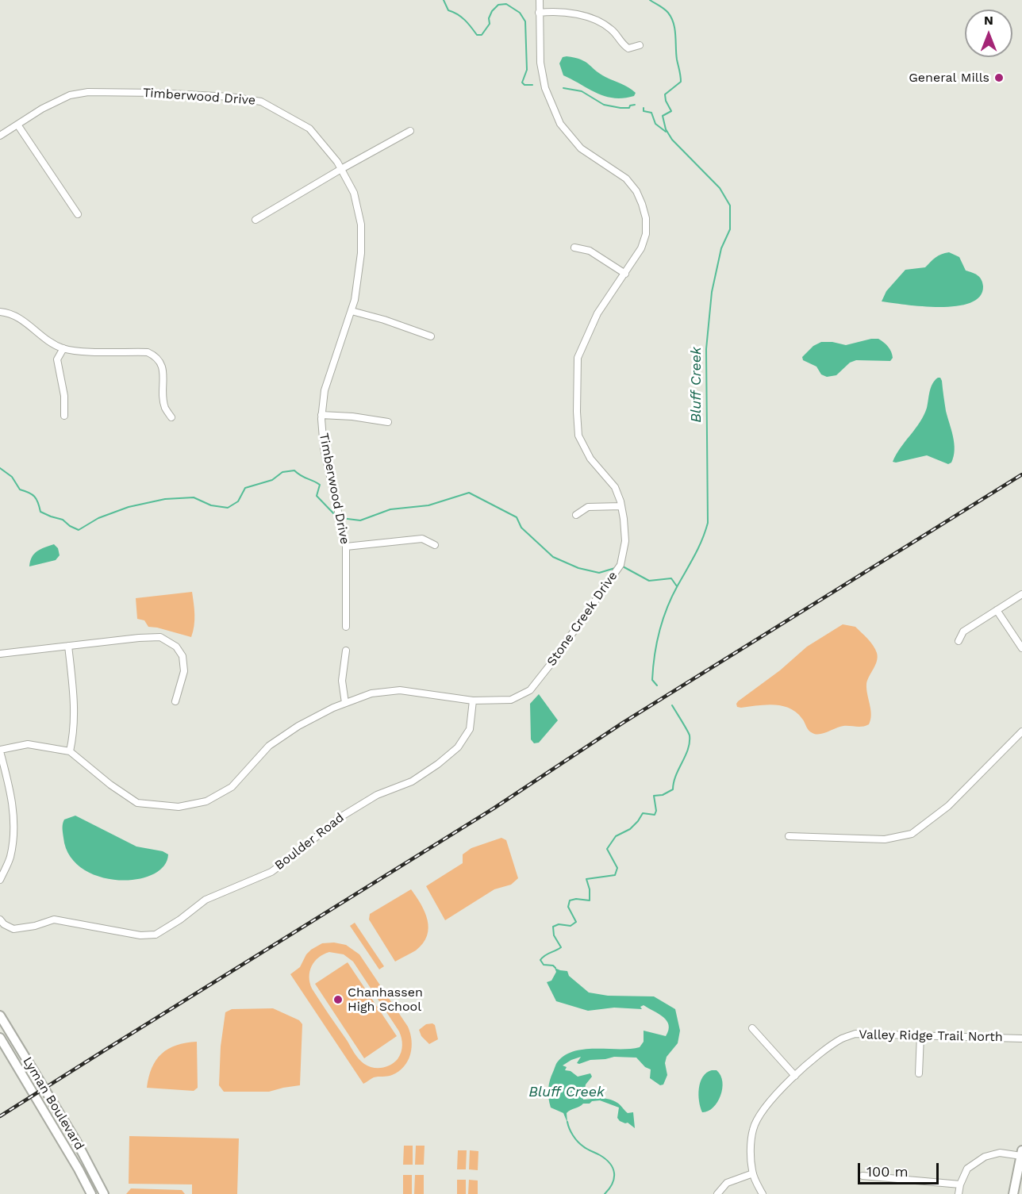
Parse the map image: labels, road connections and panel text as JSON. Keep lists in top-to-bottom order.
{
  "streets": {
    "main road": ["Lyman Boulevard"],
    "street": [
      "Timberwood Drive",
      "Stone Creek Drive",
      "Boulder Road",
      "Valley Ridge Trail North"
    ]
  },
  "crossings": [
    ["Stone Creek Drive", "Boulder Road"]
  ],
  "water": ["Bluff Creek"],
  "places": ["General Mills", "Chanhassen High School"],
  "scale_bar": "100 m",
  "north": "top"
}
